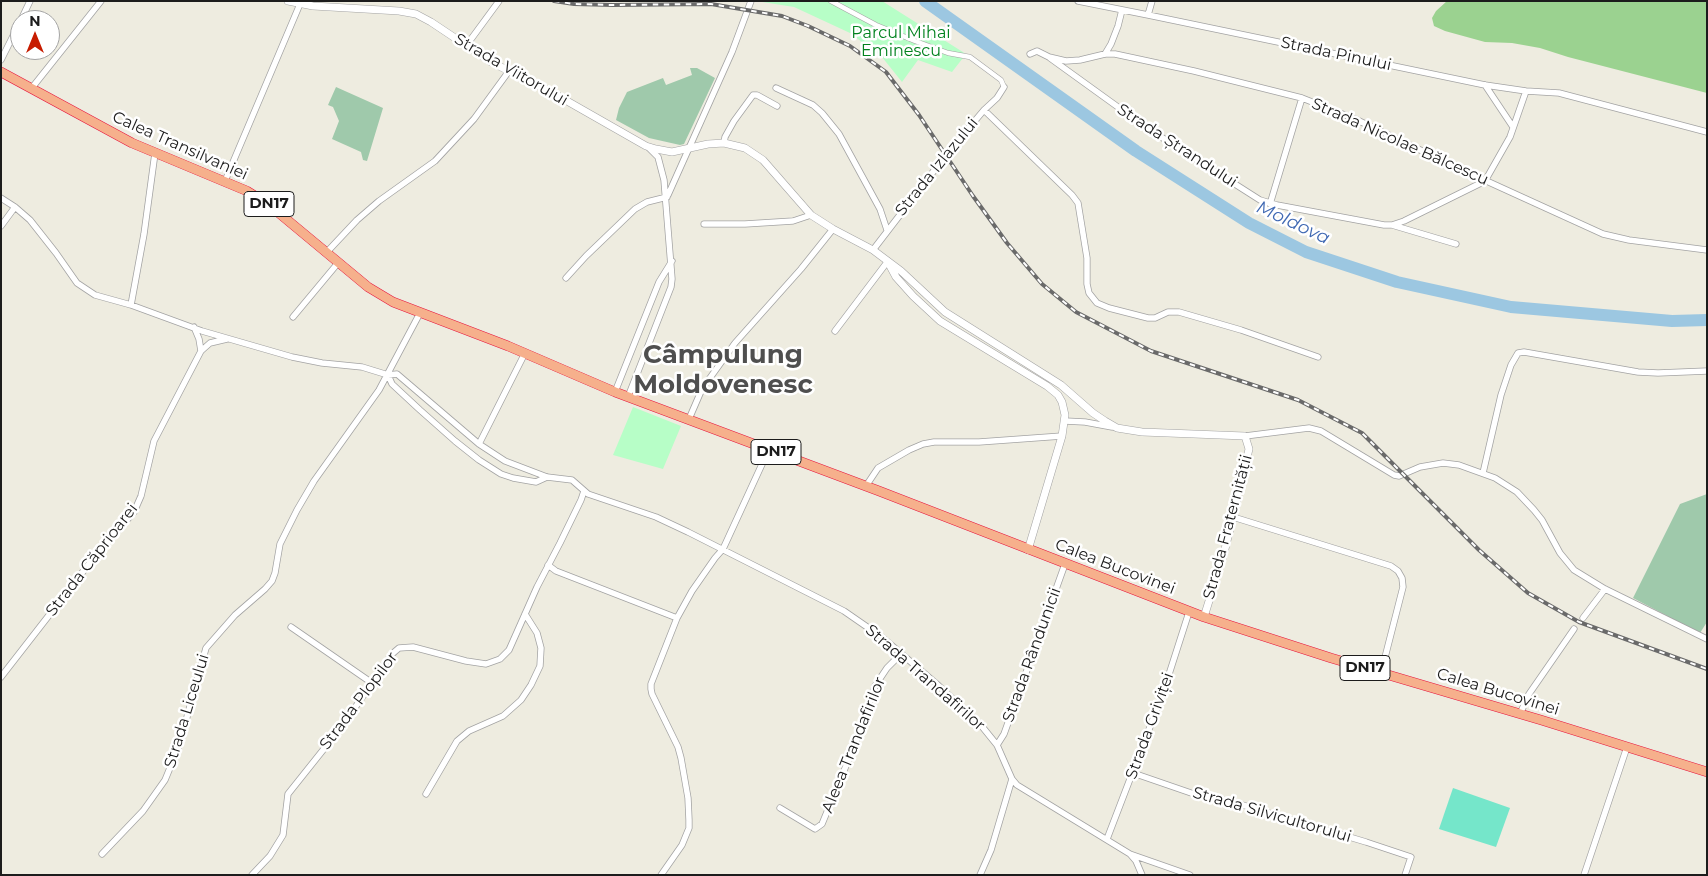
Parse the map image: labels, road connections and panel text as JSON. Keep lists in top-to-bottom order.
{
  "streets": {
    "highway": ["Calea Transilvaniei", "DN17", "Calea Bucovinei"],
    "street": [
      "Strada Pinului",
      "Strada Viitorului",
      "Strada Nicolae Bălcescu",
      "Strada Ștrandului",
      "Strada Izlazului",
      "Strada Fraternității",
      "Strada Căprioarei",
      "Strada Rândunicii",
      "Strada Trandafirilor",
      "Strada Plopilor",
      "Strada Liceului",
      "Strada Griviței",
      "Aleea Trandafirilor",
      "Strada Silvicultorului"
    ]
  },
  "crossings": [
    ["Strada Nicolae Bălcescu", "Strada Ștrandului"],
    ["Calea Transilvaniei", "Calea Bucovinei"],
    ["Calea Transilvaniei", "Strada Liceului"],
    ["Strada Fraternității", "Calea Bucovinei"],
    ["Calea Bucovinei", "Strada Rândunicii"],
    ["Calea Bucovinei", "Strada Griviței"],
    ["Strada Rândunicii", "Strada Trandafirilor"],
    ["Strada Trandafirilor", "Strada Plopilor"],
    ["Strada Trandafirilor", "Aleea Trandafirilor"],
    ["Strada Griviței", "Strada Silvicultorului"]
  ],
  "districts": ["Câmpulung Moldovenesc"],
  "water": ["Moldova"],
  "parks": ["Parcul Mihai Eminescu"],
  "north": "top"
}
